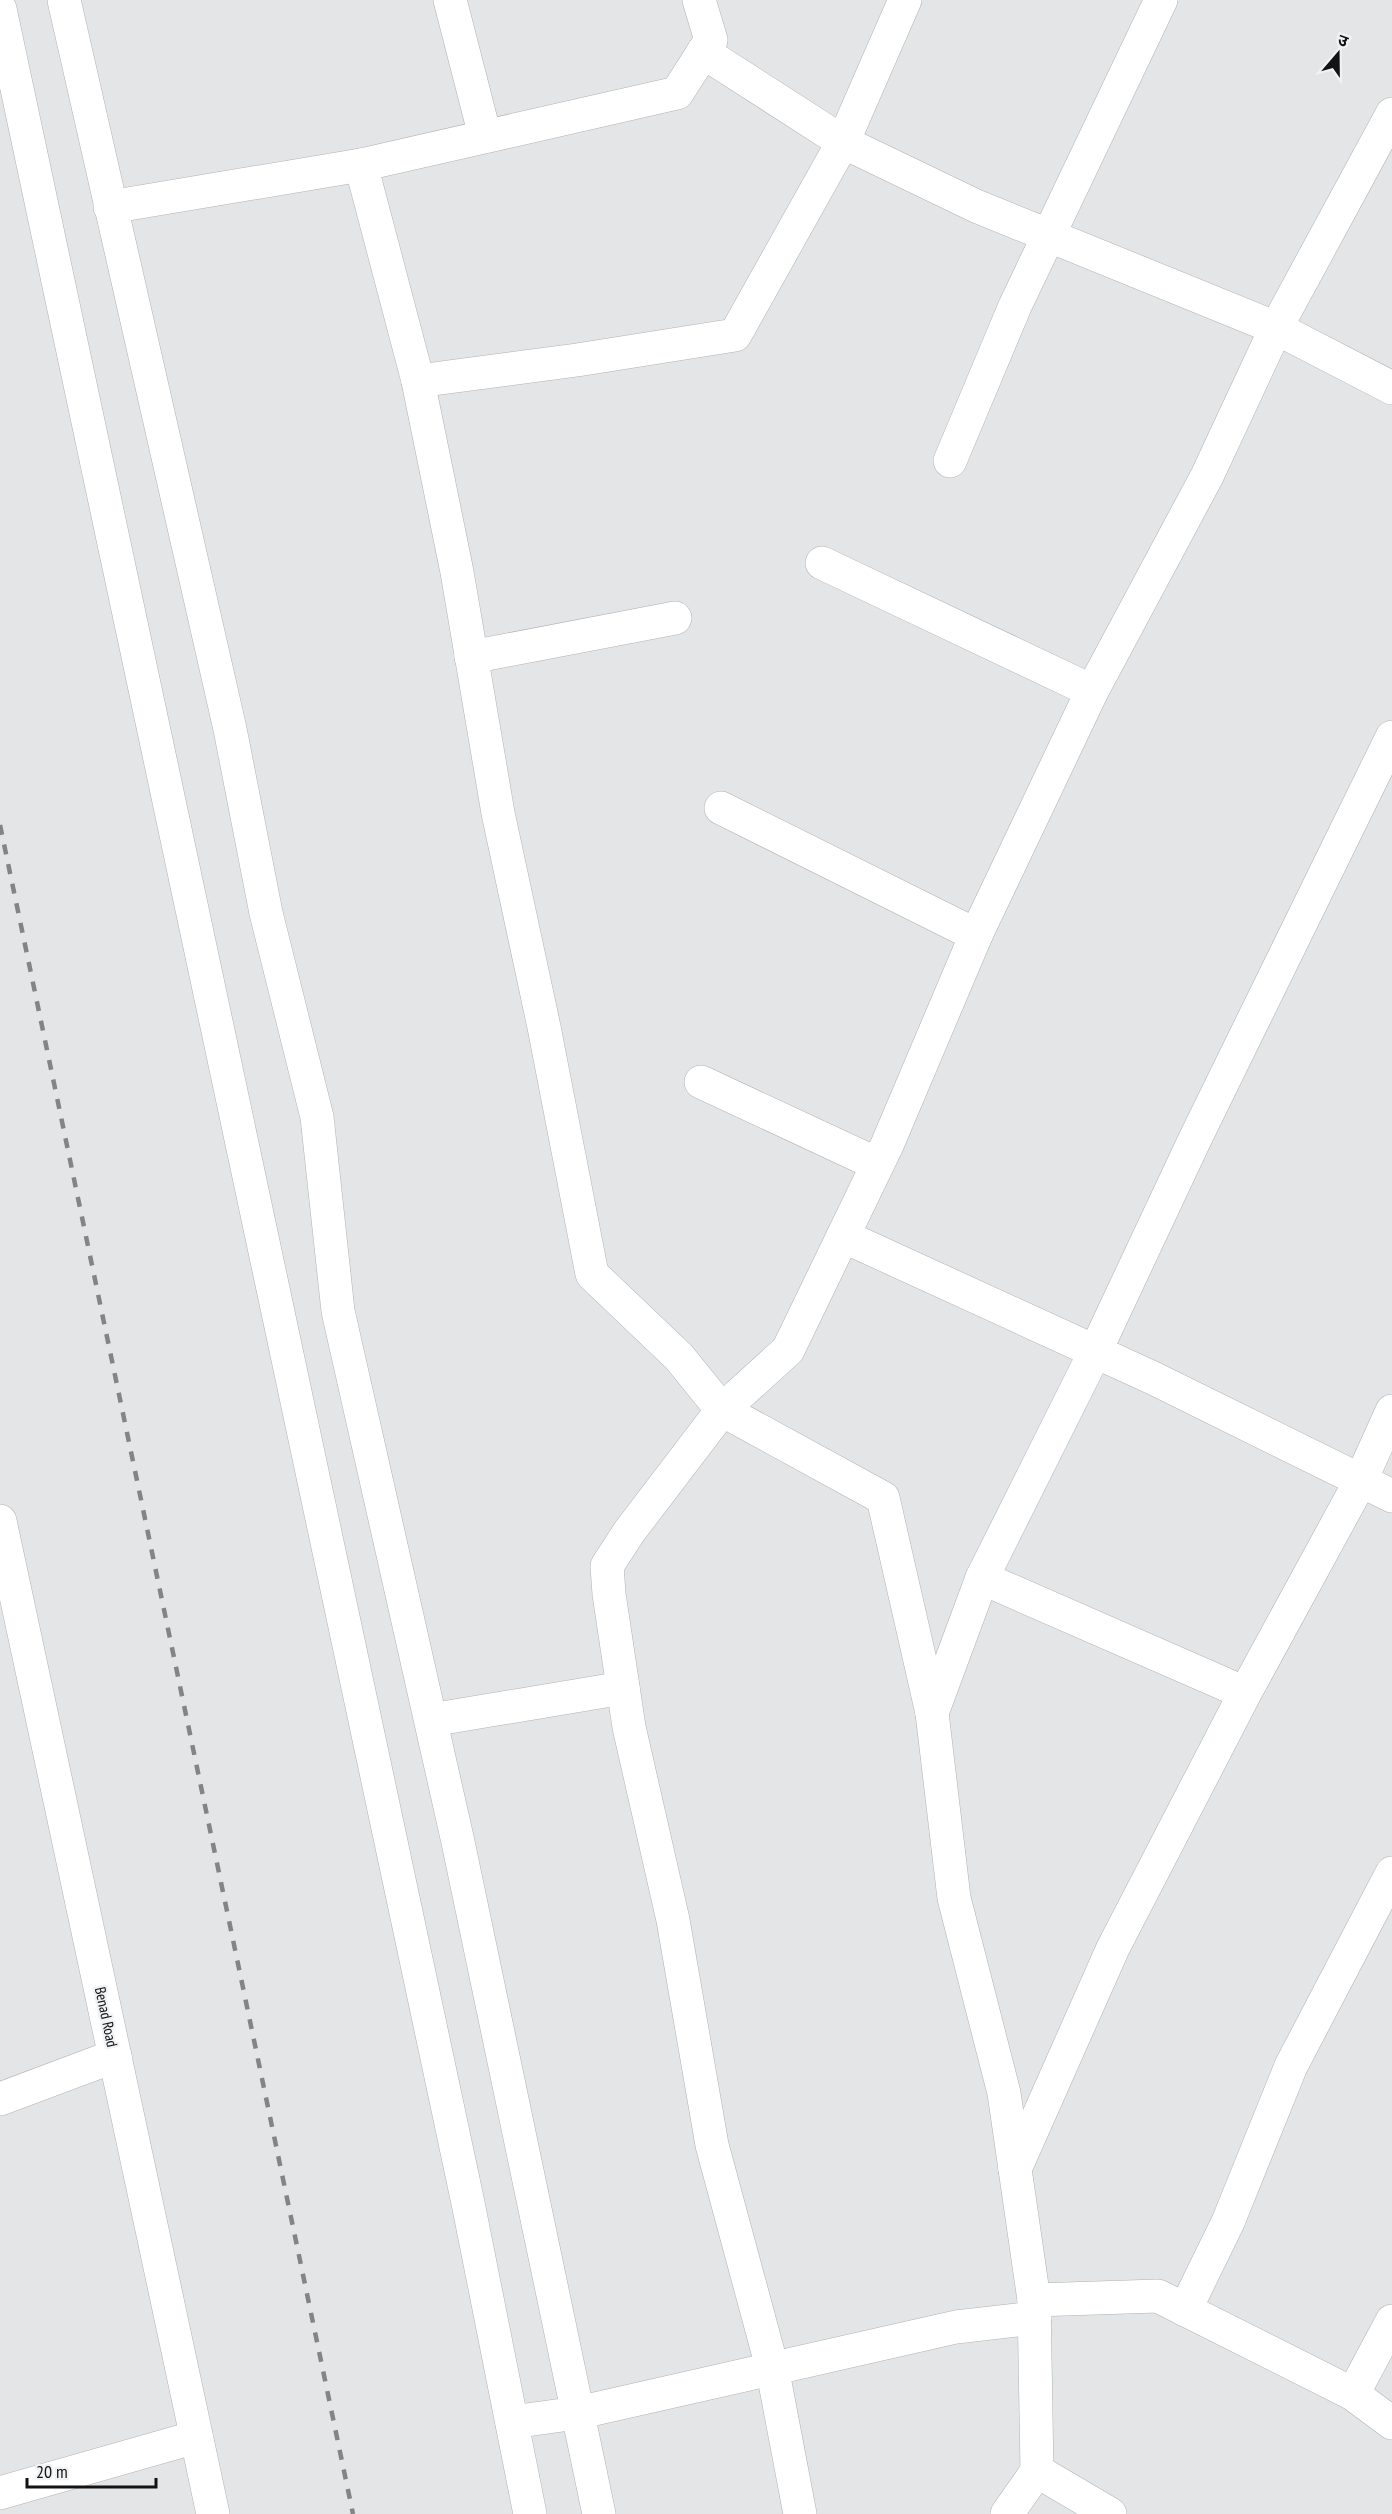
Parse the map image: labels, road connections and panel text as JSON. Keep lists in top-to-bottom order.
{
  "streets": {
    "street": ["Benad Road"]
  },
  "scale_bar": "20 m",
  "north": "top"
}
